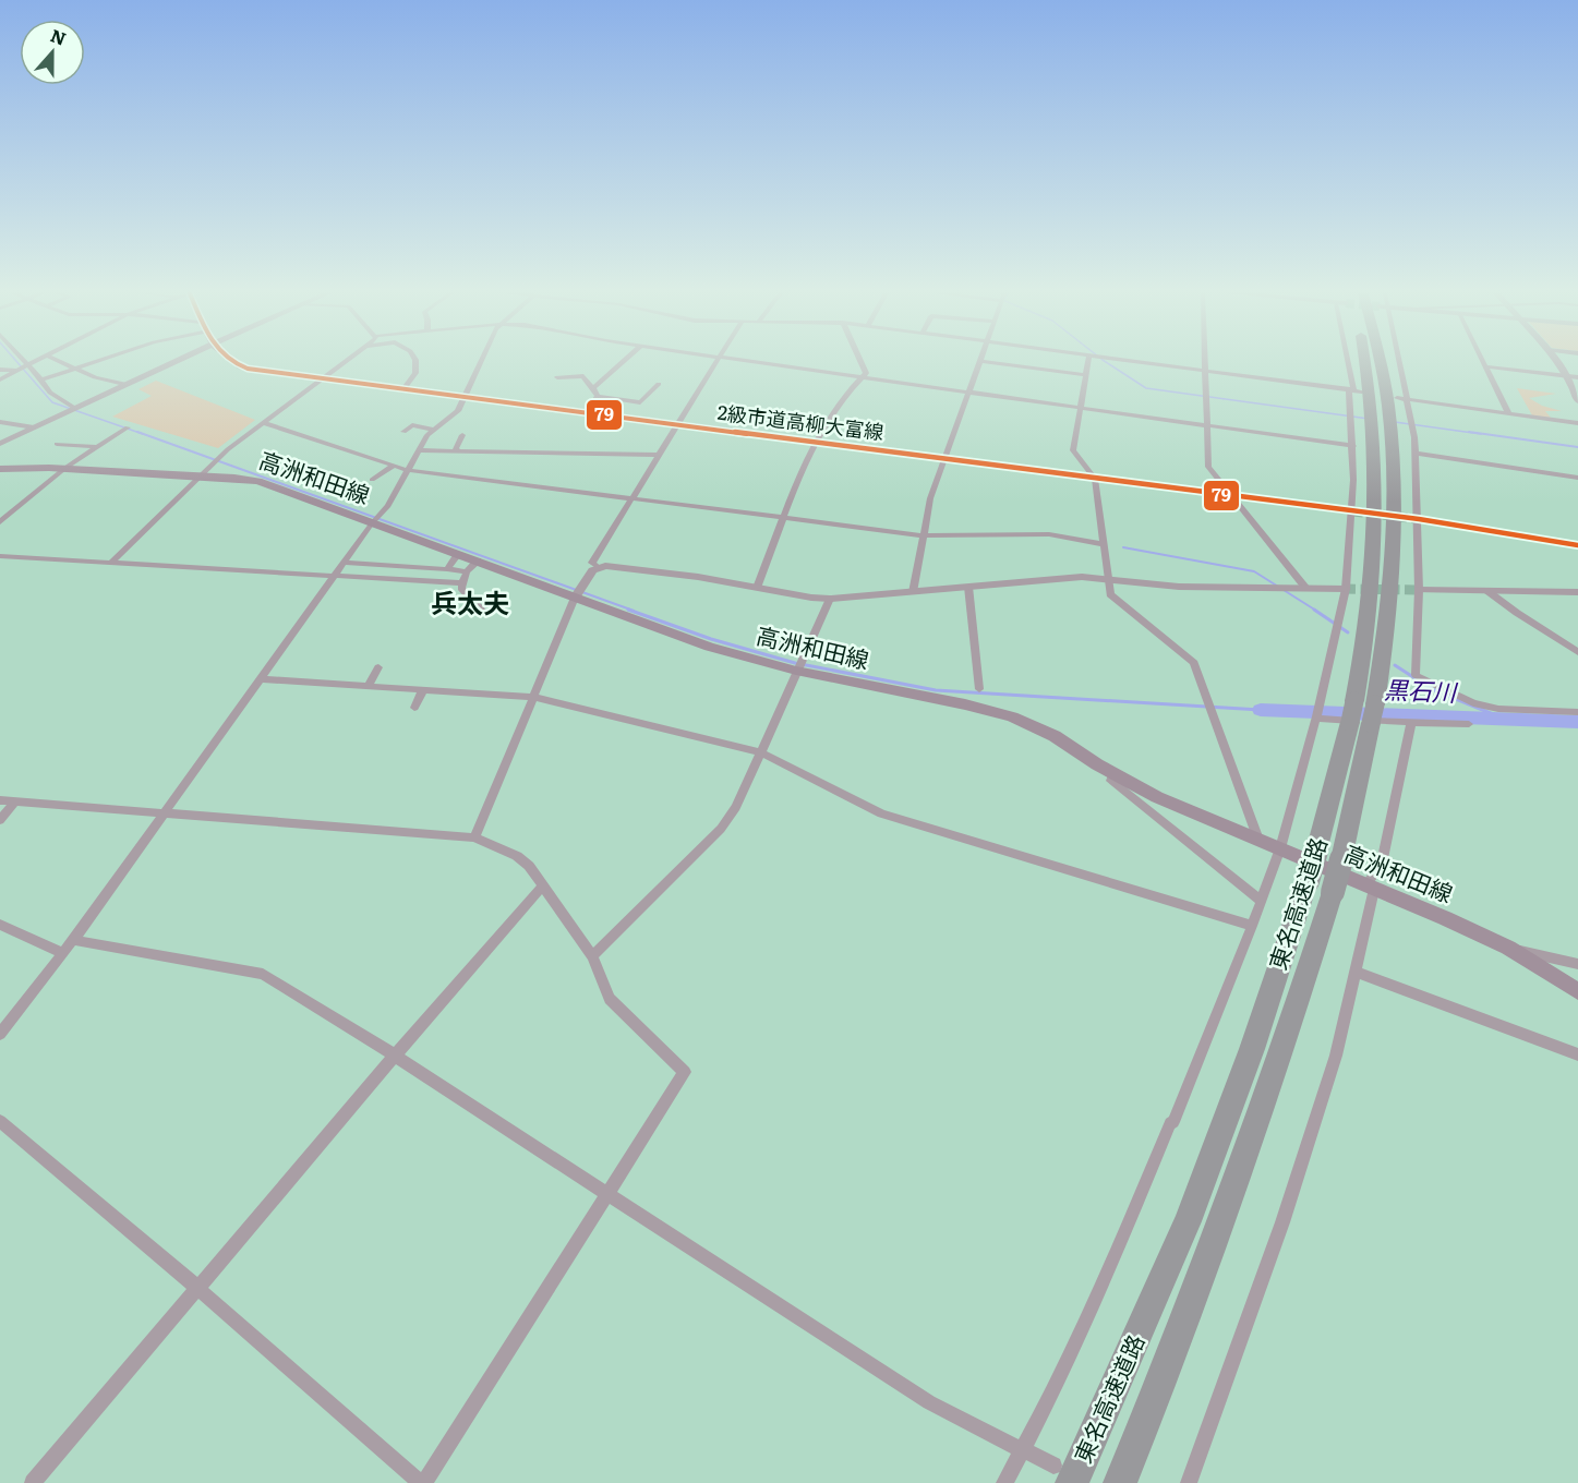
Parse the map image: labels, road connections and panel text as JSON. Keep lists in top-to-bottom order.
{
  "streets": {
    "highway": ["東名高速道路"],
    "main road": ["高洲和田線"],
    "street": ["2級市道高柳大富線"]
  },
  "districts": ["兵太夫"],
  "water": ["黒石川"],
  "lines": ["transit line 79"],
  "north": "top"
}
